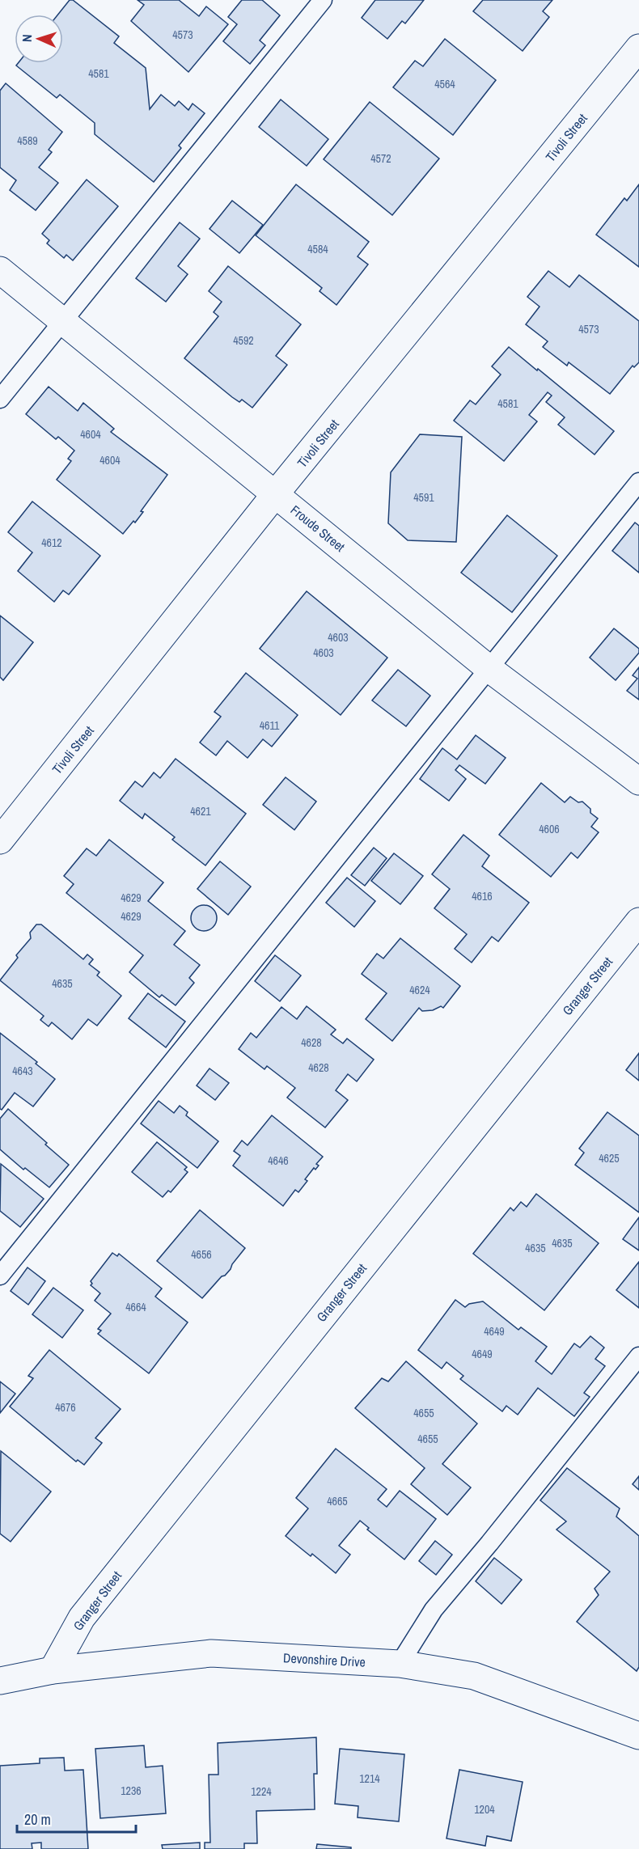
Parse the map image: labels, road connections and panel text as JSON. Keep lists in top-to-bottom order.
{
  "streets": {
    "street": [
      "Tivoli Street",
      "Froude Street",
      "Granger Street",
      "Devonshire Drive"
    ]
  },
  "crossings": [
    ["Tivoli Street", "Froude Street"],
    ["Granger Street", "Devonshire Drive"]
  ],
  "house_numbers": [
    "4573",
    "4581",
    "4564",
    "4589",
    "4572",
    "4584",
    "4573",
    "4592",
    "4581",
    "4604",
    "4604",
    "4591",
    "4612",
    "4603",
    "4603",
    "4611",
    "4621",
    "4606",
    "4616",
    "4629",
    "4629",
    "4635",
    "4624",
    "4628",
    "4628",
    "4643",
    "4625",
    "4646",
    "4635",
    "4635",
    "4656",
    "4664",
    "4649",
    "4649",
    "4676",
    "4655",
    "4655",
    "4665",
    "1214",
    "1236",
    "1224",
    "1204"
  ],
  "scale_bar": "20 m",
  "north": "left"
}
